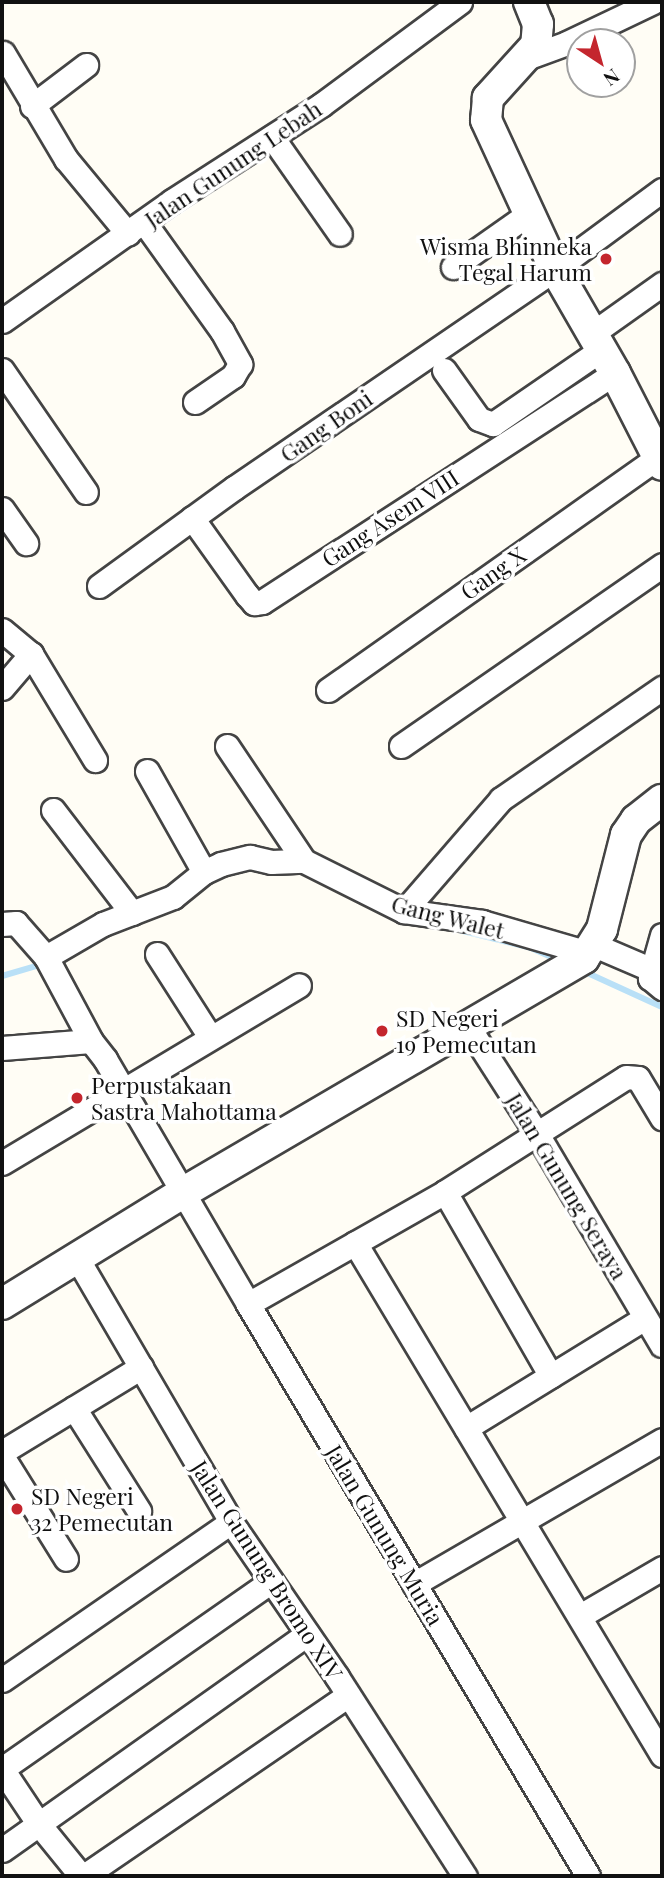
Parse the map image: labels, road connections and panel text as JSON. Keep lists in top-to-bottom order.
{
  "streets": {
    "street": [
      "Jalan Gunung Lebah",
      "Gang Boni",
      "Gang Asem VIII",
      "Gang X",
      "Gang Walet",
      "Jalan Gunung Seraya",
      "Jalan Gunung Muria",
      "Jalan Gunung Bromo XIV"
    ]
  },
  "crossings": [
    ["Gang Boni", "Gang Asem VIII"],
    ["Gang Walet", "Jalan Gunung Muria"]
  ],
  "places": [
    "Wisma Bhinneka Tegal Harum",
    "SD Negeri 19 Pemecutan",
    "Perpustakaan Sastra Mahottama",
    "SD Negeri 32 Pemecutan"
  ],
  "north": "bottom right"
}
